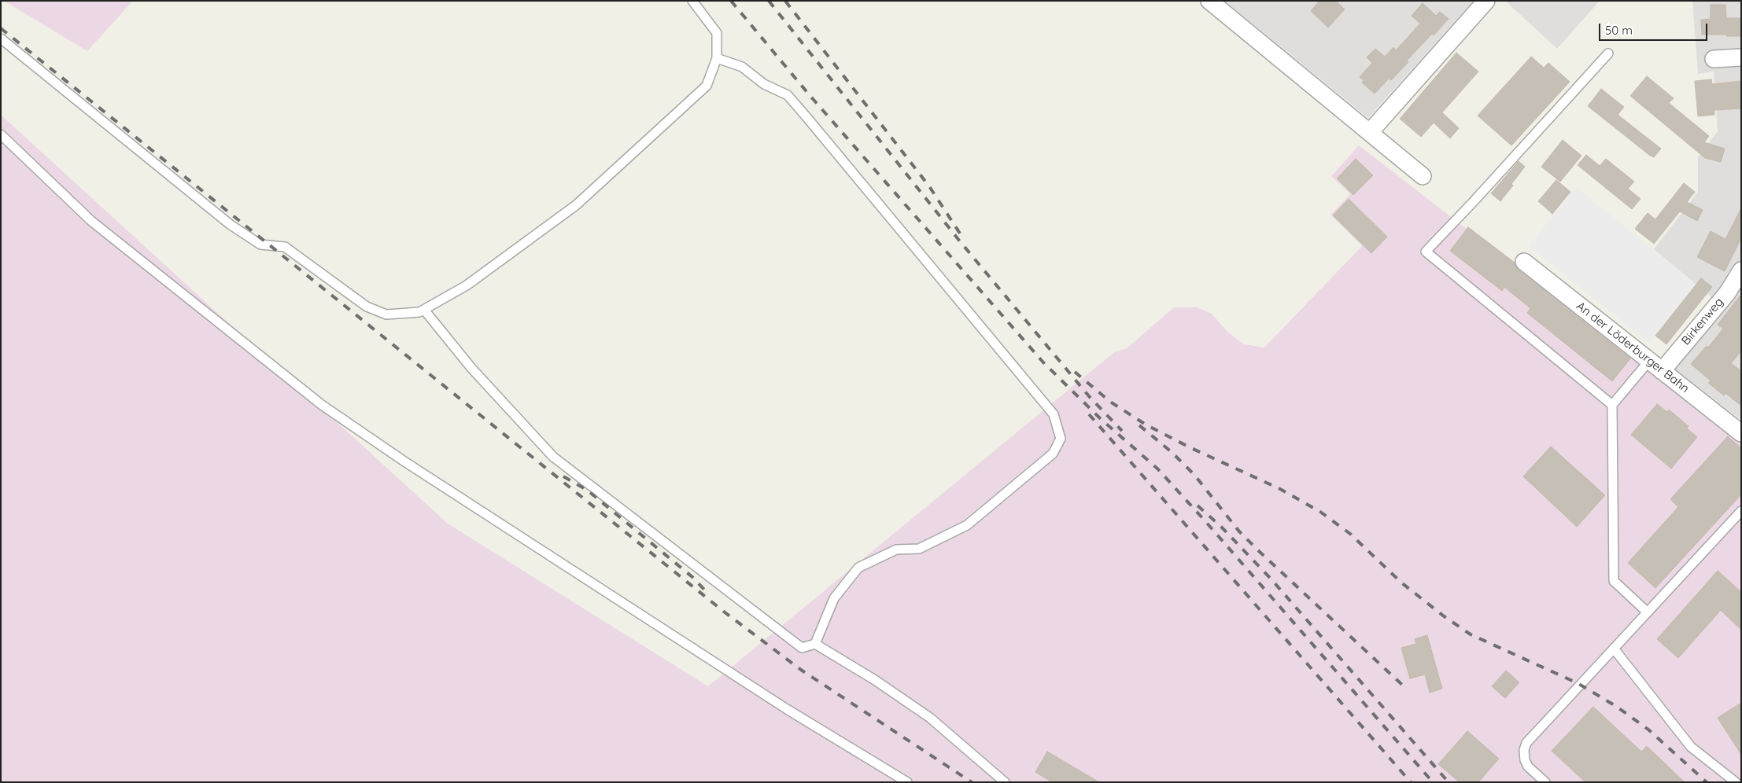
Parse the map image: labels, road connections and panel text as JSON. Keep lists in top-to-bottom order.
{
  "streets": {
    "street": ["Birkenweg", "An der Löderburger Bahn"]
  },
  "crossings": [
    ["Birkenweg", "An der Löderburger Bahn"]
  ],
  "scale_bar": "50 m"
}
